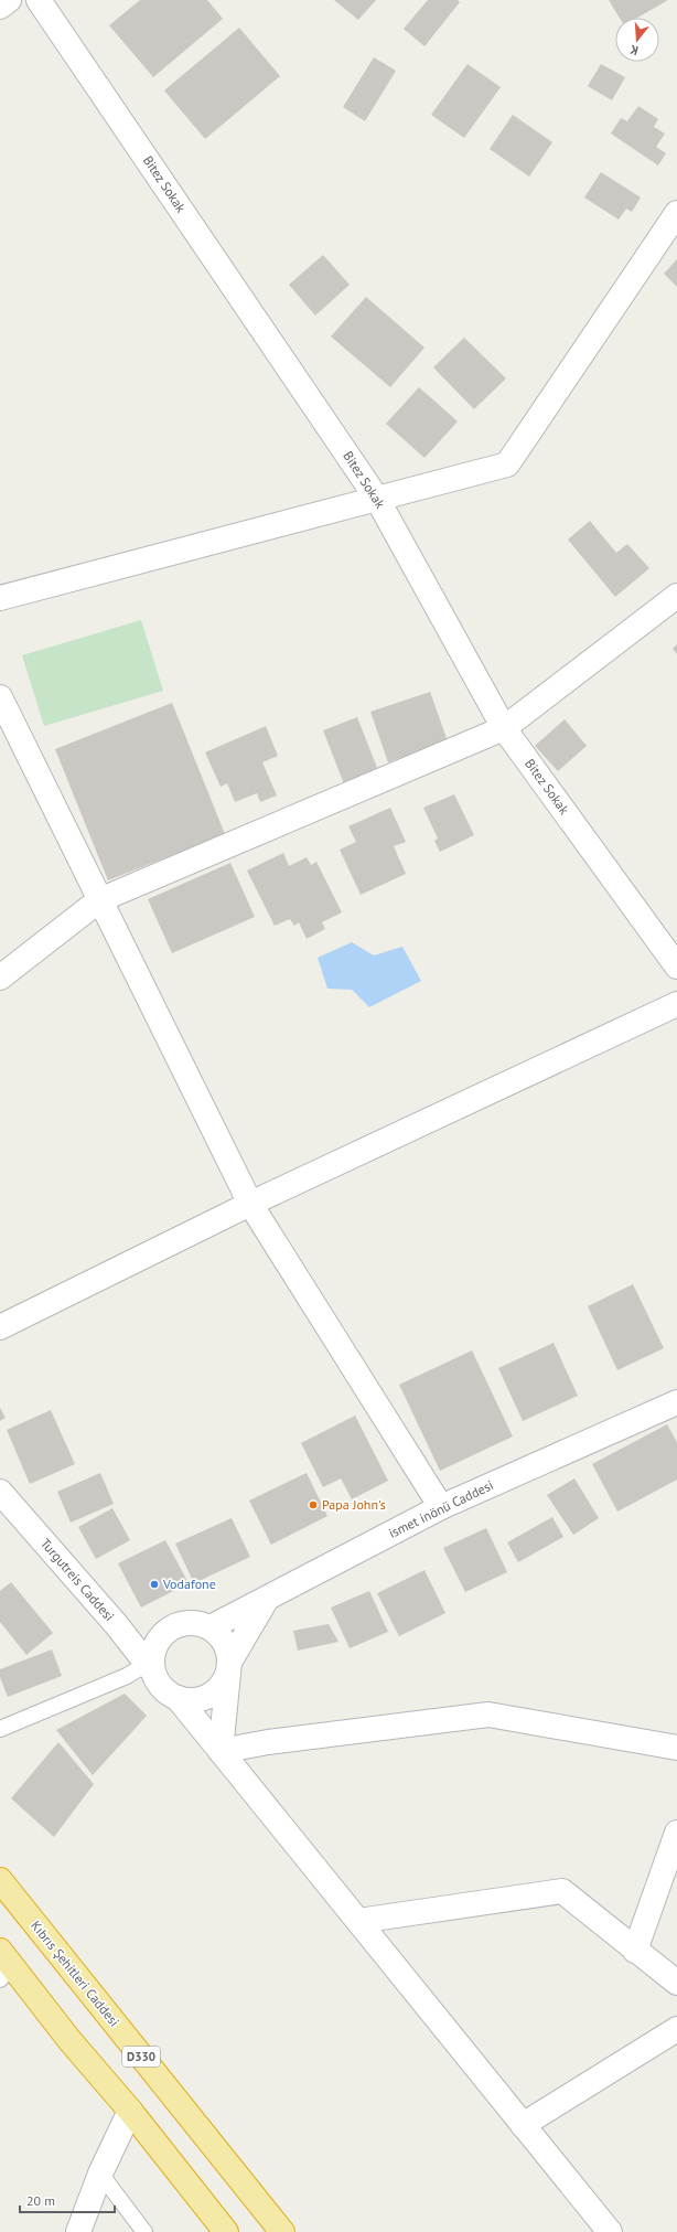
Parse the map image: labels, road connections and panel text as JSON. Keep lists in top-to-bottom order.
{
  "streets": {
    "highway": ["Kıbrıs Şehitleri Caddesi", "D330"],
    "street": ["Bitez Sokak", "ismet inönü Caddesi", "Turgutreis Caddesi"]
  },
  "crossings": [
    ["ismet inönü Caddesi", "Turgutreis Caddesi"]
  ],
  "places": ["Papa John's", "Vodafone"],
  "scale_bar": "20 m",
  "north": "bottom"
}
